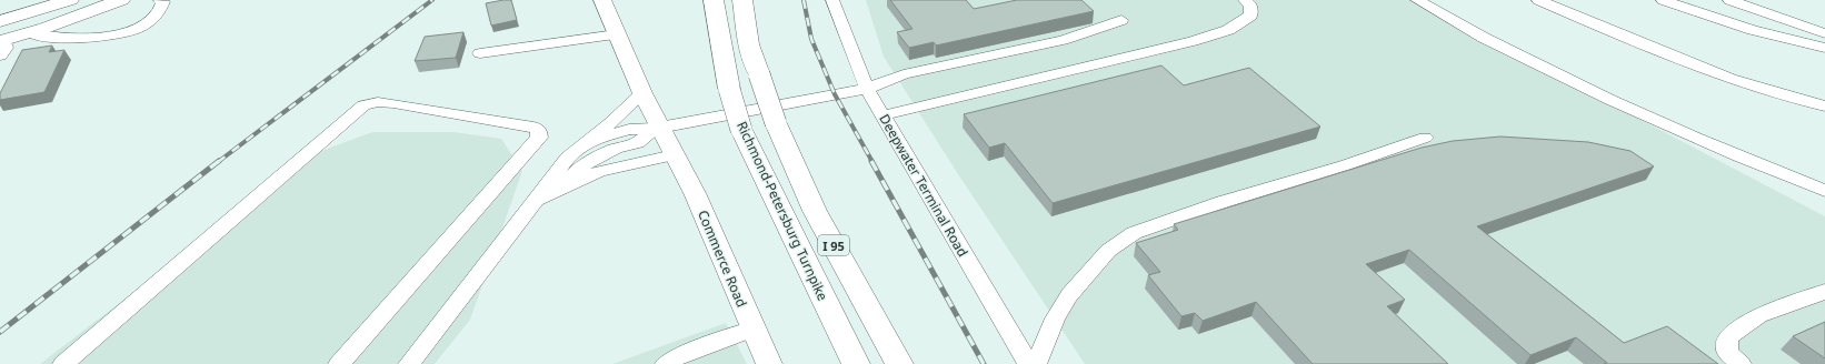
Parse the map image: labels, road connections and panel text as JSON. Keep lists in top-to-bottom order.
{
  "streets": {
    "highway": ["Richmond-Petersburg Turnpike", "I 95"],
    "main road": ["Commerce Road"],
    "street": ["Deepwater Terminal Road"]
  }
}
